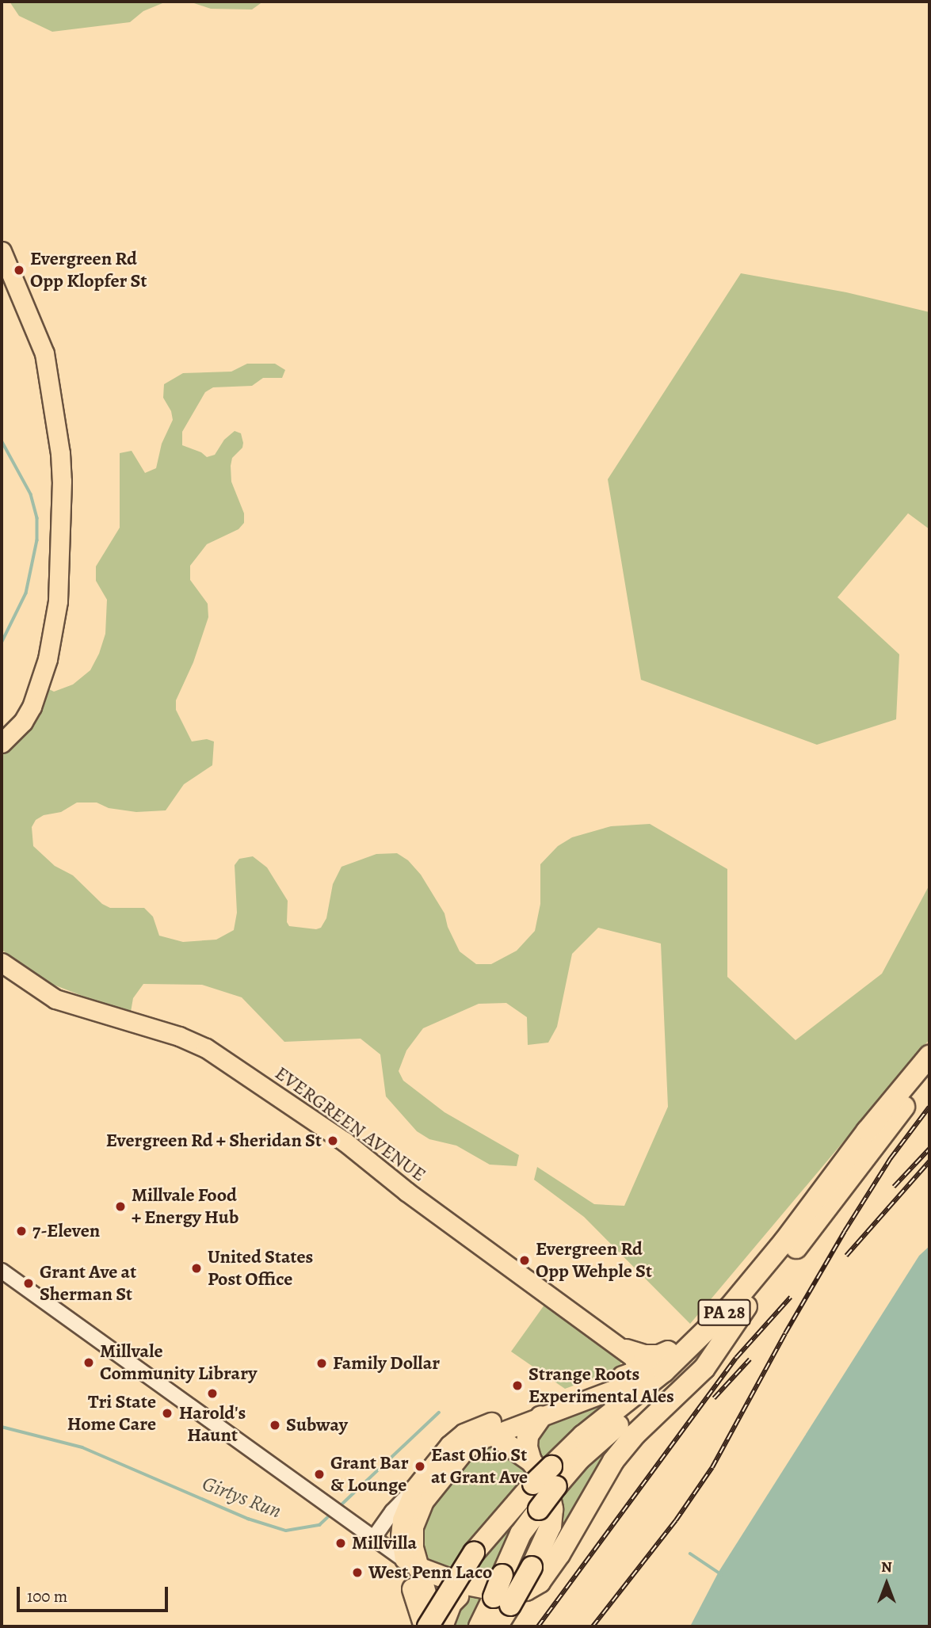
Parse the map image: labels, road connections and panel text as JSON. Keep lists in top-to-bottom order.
{
  "streets": {
    "highway": ["PA 28"],
    "main road": ["EVERGREEN AVENUE"]
  },
  "water": ["Girtys Run"],
  "places": [
    "Evergreen Rd Opp Klopfer St",
    "Evergreen Rd + Sheridan St",
    "Millvale Food + Energy Hub",
    "7-Eleven",
    "Evergreen Rd Opp Wehple St",
    "United States Post Office",
    "Grant Ave at Sherman St",
    "Millvale Community Library",
    "Family Dollar",
    "Strange Roots Experimental Ales",
    "Harold's Haunt",
    "Tri State Home Care",
    "Subway",
    "East Ohio St at Grant Ave",
    "Grant Bar & Lounge",
    "Millvilla",
    "West Penn Laco"
  ],
  "scale_bar": "100 m",
  "north": "top"
}
